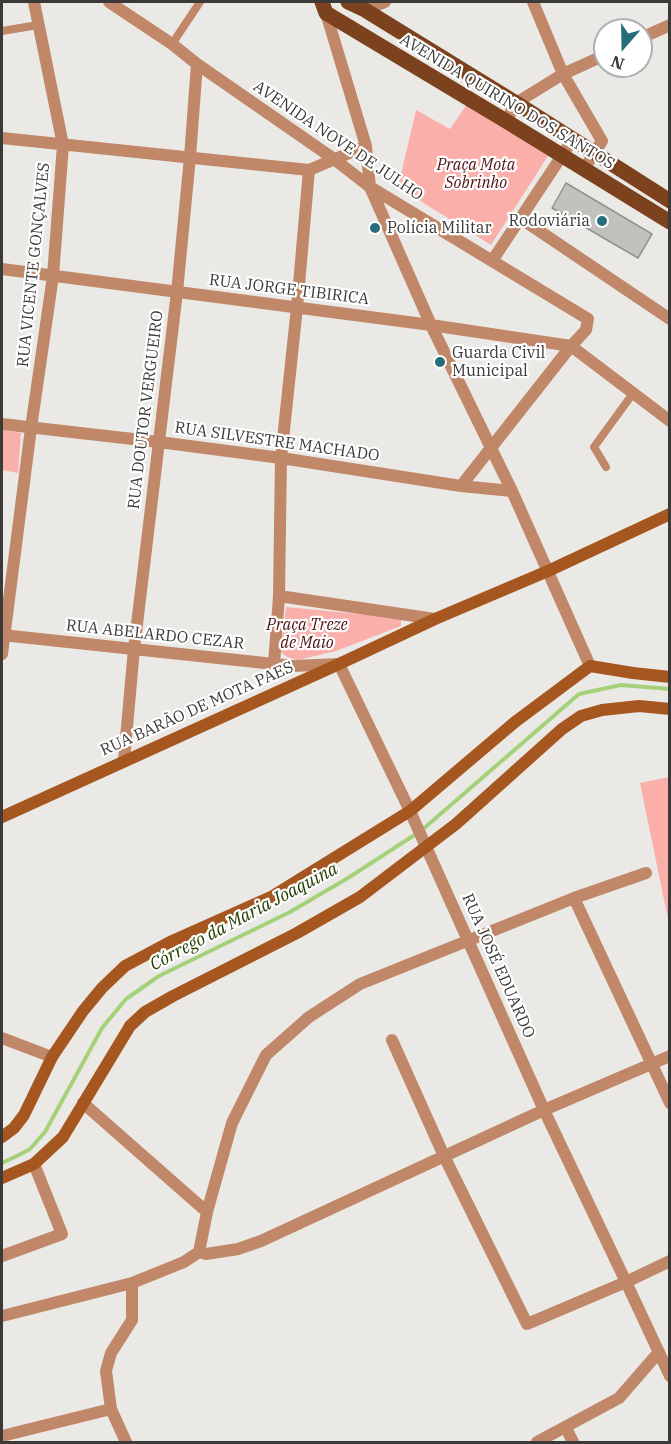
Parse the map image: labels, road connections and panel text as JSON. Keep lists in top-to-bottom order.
{
  "streets": {
    "main road": ["AVENIDA QUIRINO DOS SANTOS", "RUA BARÃO DE MOTA PAES"],
    "street": [
      "AVENIDA NOVE DE JULHO",
      "RUA VICENTE GONÇALVES",
      "RUA JORGE TIBIRICA",
      "RUA DOUTOR VERGUEIRO",
      "RUA SILVESTRE MACHADO",
      "RUA ABELARDO CEZAR",
      "RUA JOSÉ EDUARDO"
    ]
  },
  "crossings": [
    ["AVENIDA NOVE DE JULHO", "RUA JORGE TIBIRICA"],
    ["AVENIDA NOVE DE JULHO", "RUA DOUTOR VERGUEIRO"],
    ["RUA VICENTE GONÇALVES", "RUA JORGE TIBIRICA"],
    ["RUA VICENTE GONÇALVES", "RUA SILVESTRE MACHADO"],
    ["RUA VICENTE GONÇALVES", "RUA ABELARDO CEZAR"],
    ["RUA JORGE TIBIRICA", "RUA DOUTOR VERGUEIRO"],
    ["RUA DOUTOR VERGUEIRO", "RUA SILVESTRE MACHADO"],
    ["RUA DOUTOR VERGUEIRO", "RUA ABELARDO CEZAR"],
    ["RUA DOUTOR VERGUEIRO", "RUA BARÃO DE MOTA PAES"],
    ["RUA ABELARDO CEZAR", "RUA BARÃO DE MOTA PAES"],
    ["RUA ABELARDO CEZAR", "RUA JOSÉ EDUARDO"],
    ["RUA BARÃO DE MOTA PAES", "RUA JOSÉ EDUARDO"]
  ],
  "water": ["Córrego da Maria Joaquina"],
  "parks": ["Praça Mota Sobrinho", "Praça Treze de Maio"],
  "places": ["Rodoviária", "Polícia Militar", "Guarda Civil Municipal"],
  "north": "bottom"
}
